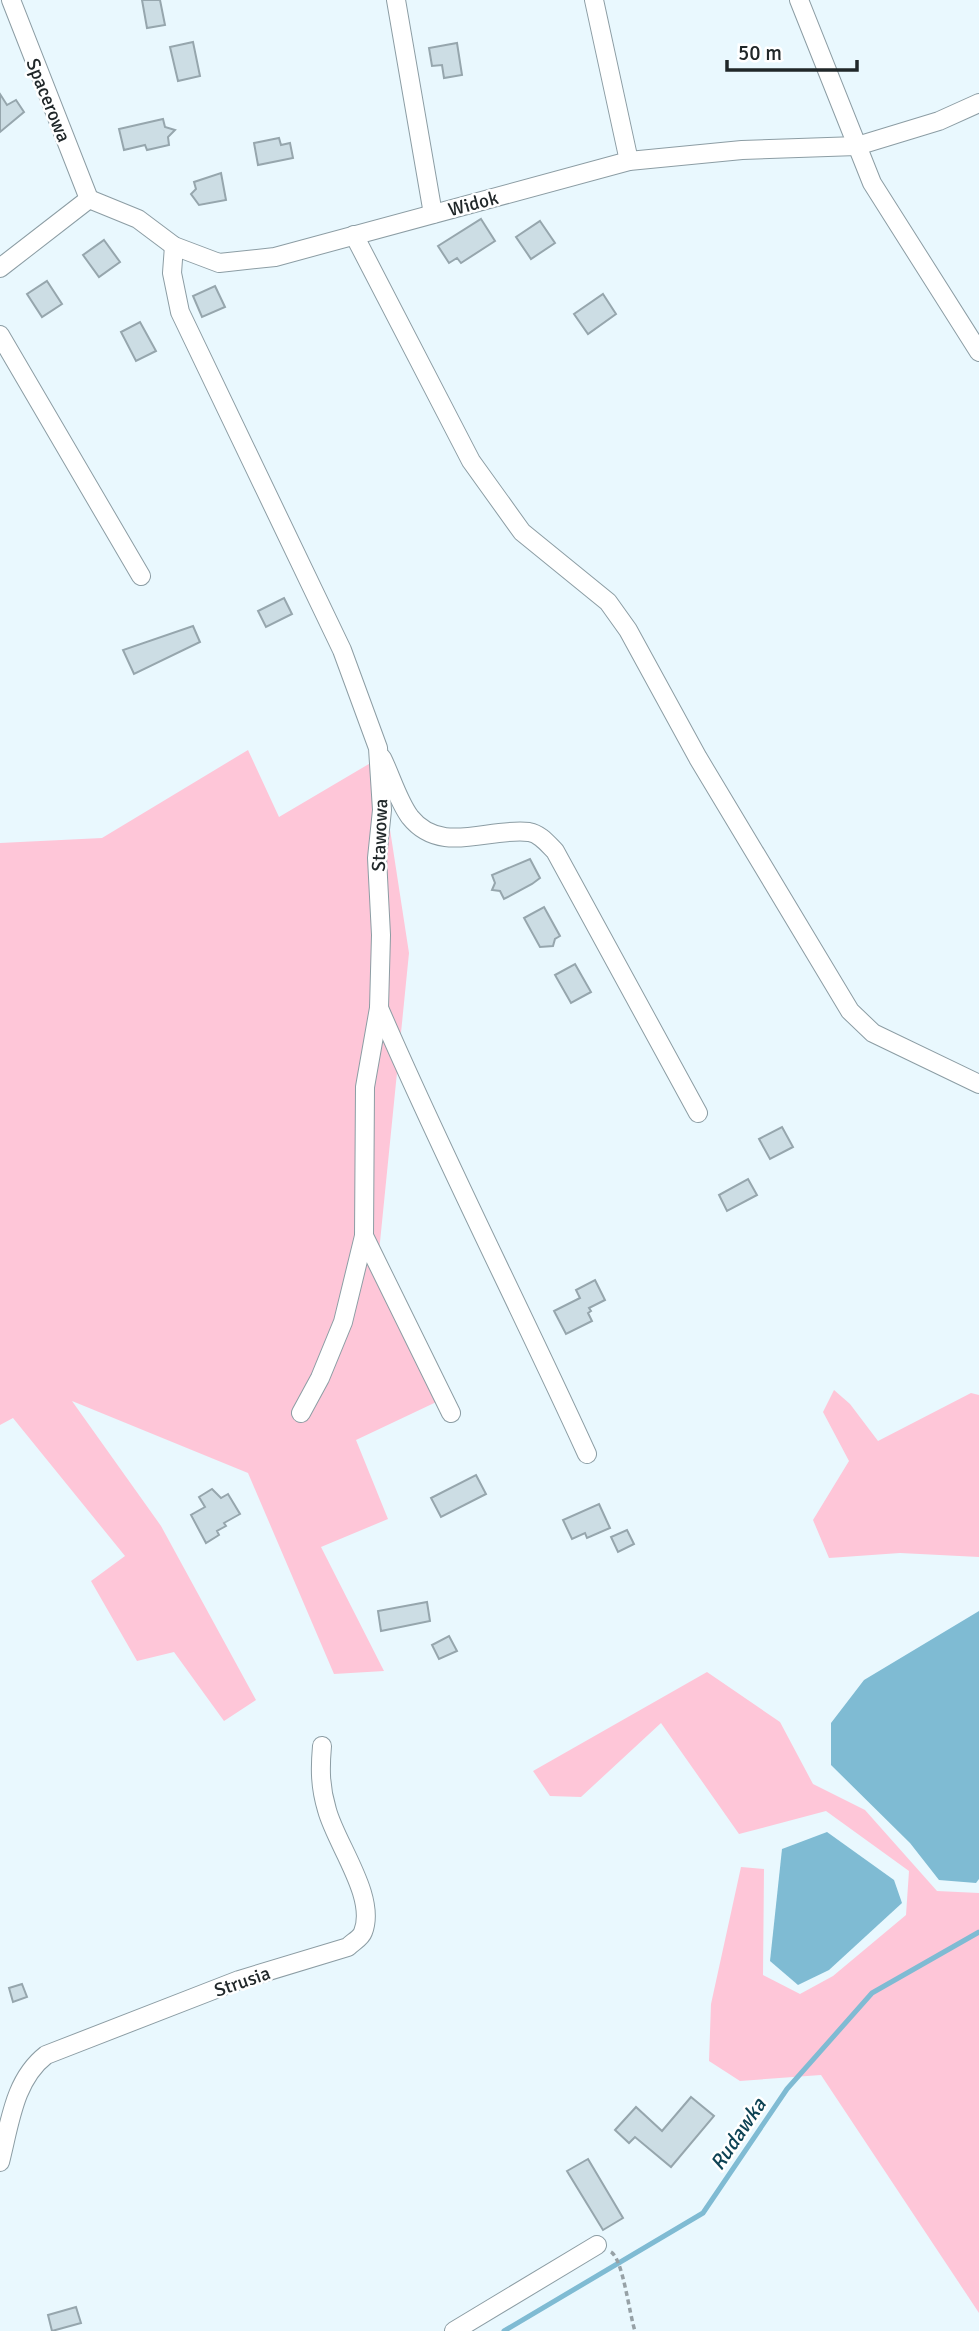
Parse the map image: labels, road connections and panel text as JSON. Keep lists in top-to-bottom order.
{
  "streets": {
    "street": [
      "Spacerowa",
      "Widok",
      "Stawowa",
      "Strusia"
    ]
  },
  "crossings": [
    ["Spacerowa", "Widok"],
    ["Widok", "Stawowa"]
  ],
  "water": ["Rudawka"],
  "scale_bar": "50 m"
}
